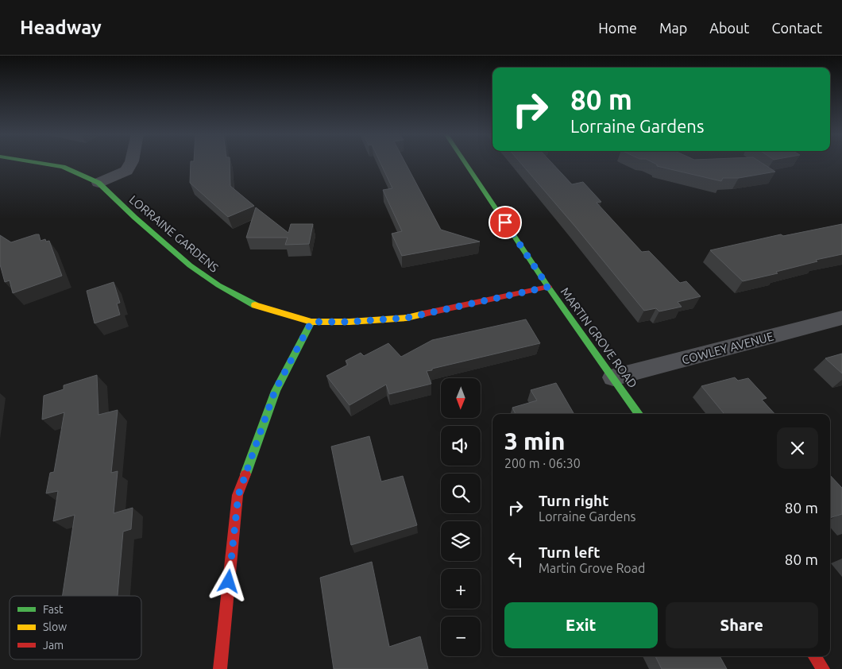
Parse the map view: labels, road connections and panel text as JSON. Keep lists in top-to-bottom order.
{
  "streets": {
    "street": ["LORRAINE GARDENS", "MARTIN GROVE ROAD", "COWLEY AVENUE"]
  },
  "crossings": [
    ["LORRAINE GARDENS", "MARTIN GROVE ROAD"],
    ["MARTIN GROVE ROAD", "COWLEY AVENUE"]
  ],
  "legend": ["Fast", "Slow", "Jam"],
  "north": "bottom",
  "page": {
    "header": "Headway",
    "nav": [
      "Home",
      "Map",
      "About",
      "Contact"
    ],
    "turn": ["80 m", "Lorraine Gardens"],
    "map_buttons": ["+", "−"],
    "heading": ["3 min", "200 m · 06:30"],
    "list": [
      {
        "name": "Turn right",
        "note": "Lorraine Gardens",
        "value": "80 m"
      },
      {
        "name": "Turn left",
        "note": "Martin Grove Road",
        "value": "80 m"
      }
    ],
    "buttons": ["Exit", "Share"]
  }
}
